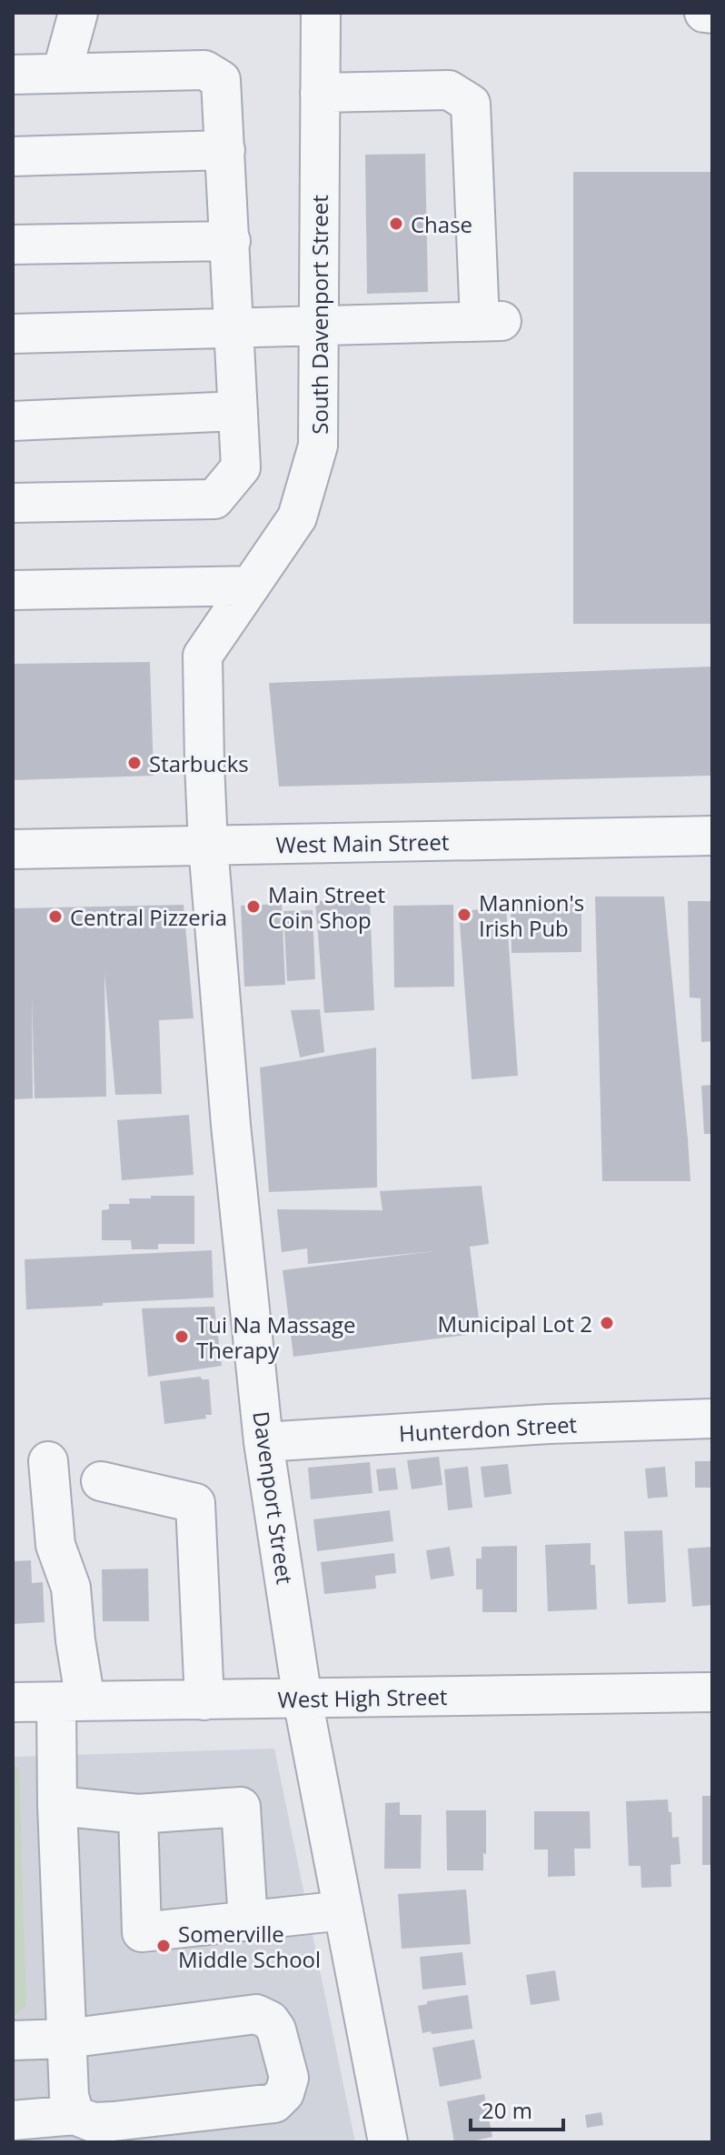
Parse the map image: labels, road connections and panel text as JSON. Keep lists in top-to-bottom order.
{
  "streets": {
    "street": [
      "South Davenport Street",
      "West Main Street",
      "Hunterdon Street",
      "Davenport Street",
      "West High Street"
    ]
  },
  "crossings": [
    ["South Davenport Street", "West Main Street"],
    ["South Davenport Street", "Davenport Street"],
    ["West Main Street", "Davenport Street"],
    ["Hunterdon Street", "Davenport Street"],
    ["Davenport Street", "West High Street"]
  ],
  "places": [
    "Chase",
    "Starbucks",
    "Main Street Coin Shop",
    "Mannion's Irish Pub",
    "Central Pizzeria",
    "Municipal Lot 2",
    "Tui Na Massage Therapy",
    "Somerville Middle School"
  ],
  "scale_bar": "20 m"
}
